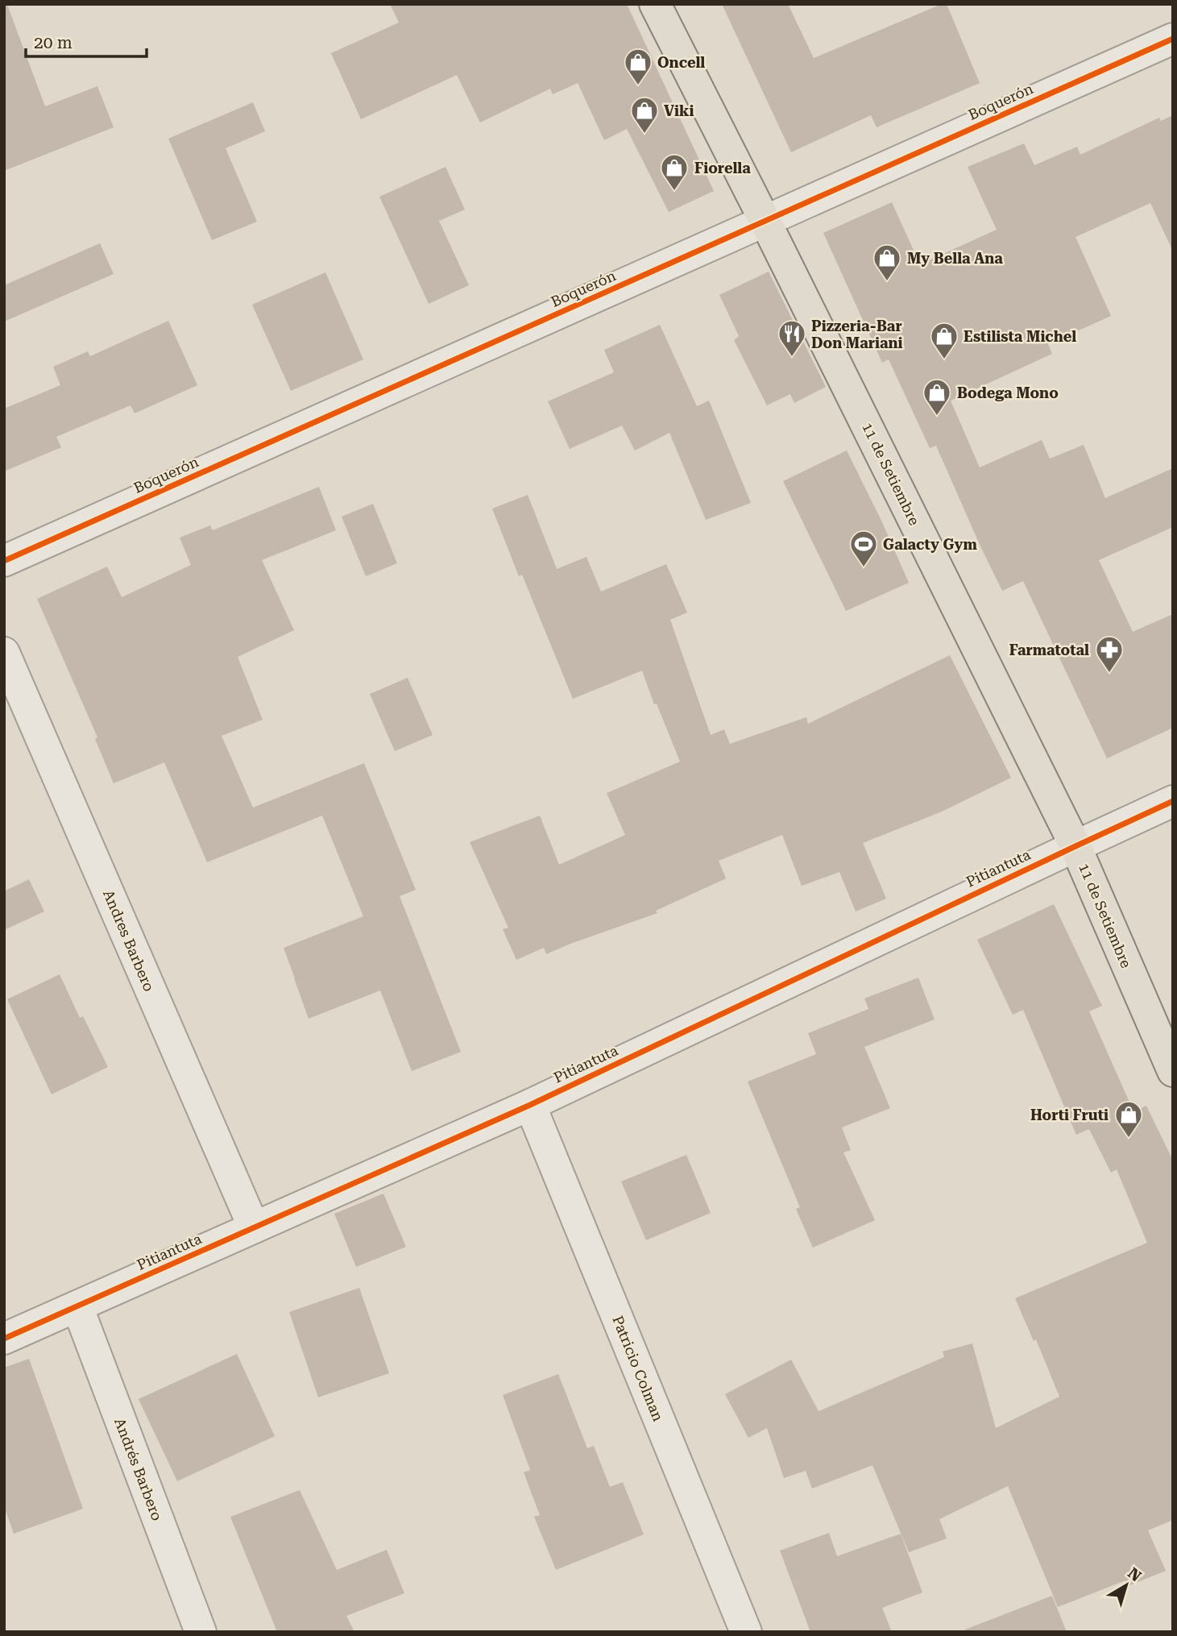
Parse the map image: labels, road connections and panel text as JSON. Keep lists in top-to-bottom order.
{
  "streets": {
    "main road": ["11 de Setiembre"],
    "street": [
      "Boquerón",
      "Pitiantuta",
      "Andres Barbero",
      "Patricio Colman",
      "Andrés Barbero"
    ]
  },
  "crossings": [
    ["Boquerón", "11 de Setiembre"],
    ["11 de Setiembre", "Pitiantuta"],
    ["Pitiantuta", "Andres Barbero"],
    ["Pitiantuta", "Patricio Colman"],
    ["Pitiantuta", "Andrés Barbero"]
  ],
  "places": {
    "shop": [
      "Oncell",
      "Viki",
      "Fiorella",
      "My Bella Ana",
      "Estilista Michel",
      "Bodega Mono",
      "Horti Fruti"
    ],
    "restaurant": ["Pizzeria-Bar Don Mariani"],
    "sports": ["Galacty Gym"],
    "pharmacy": ["Farmatotal"]
  },
  "scale_bar": "20 m",
  "north": "top right"
}
